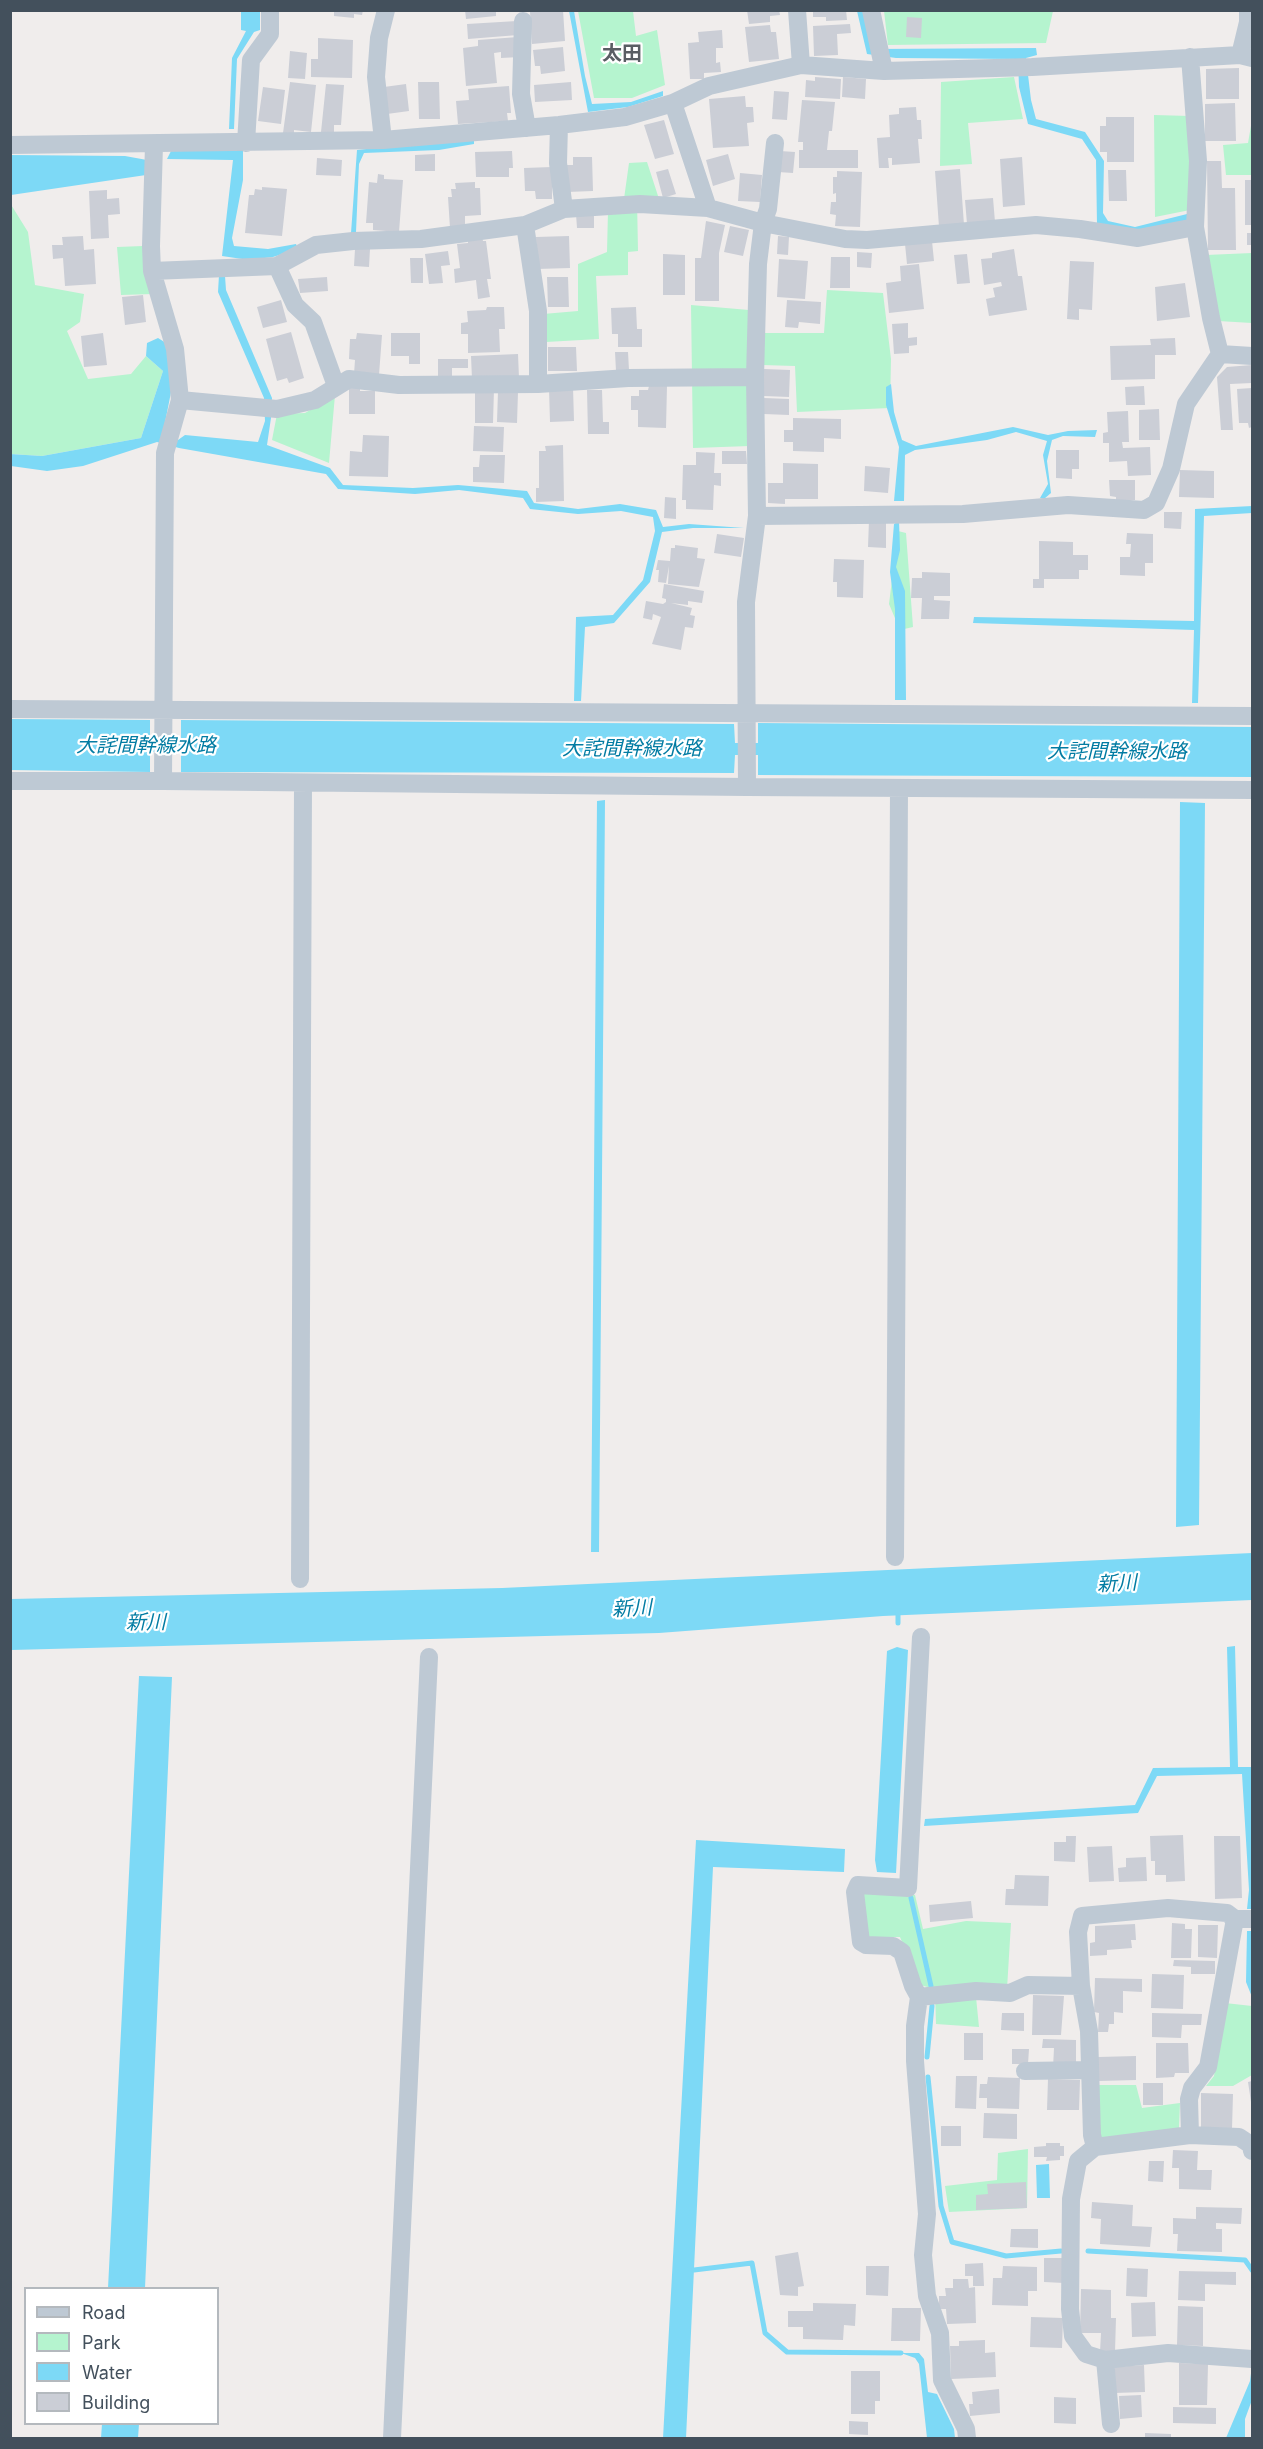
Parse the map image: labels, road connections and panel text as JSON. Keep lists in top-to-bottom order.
{
  "districts": ["太田"],
  "water": ["大詫間幹線水路", "新川"],
  "legend": [
    "Road",
    "Park",
    "Water",
    "Building"
  ]
}
